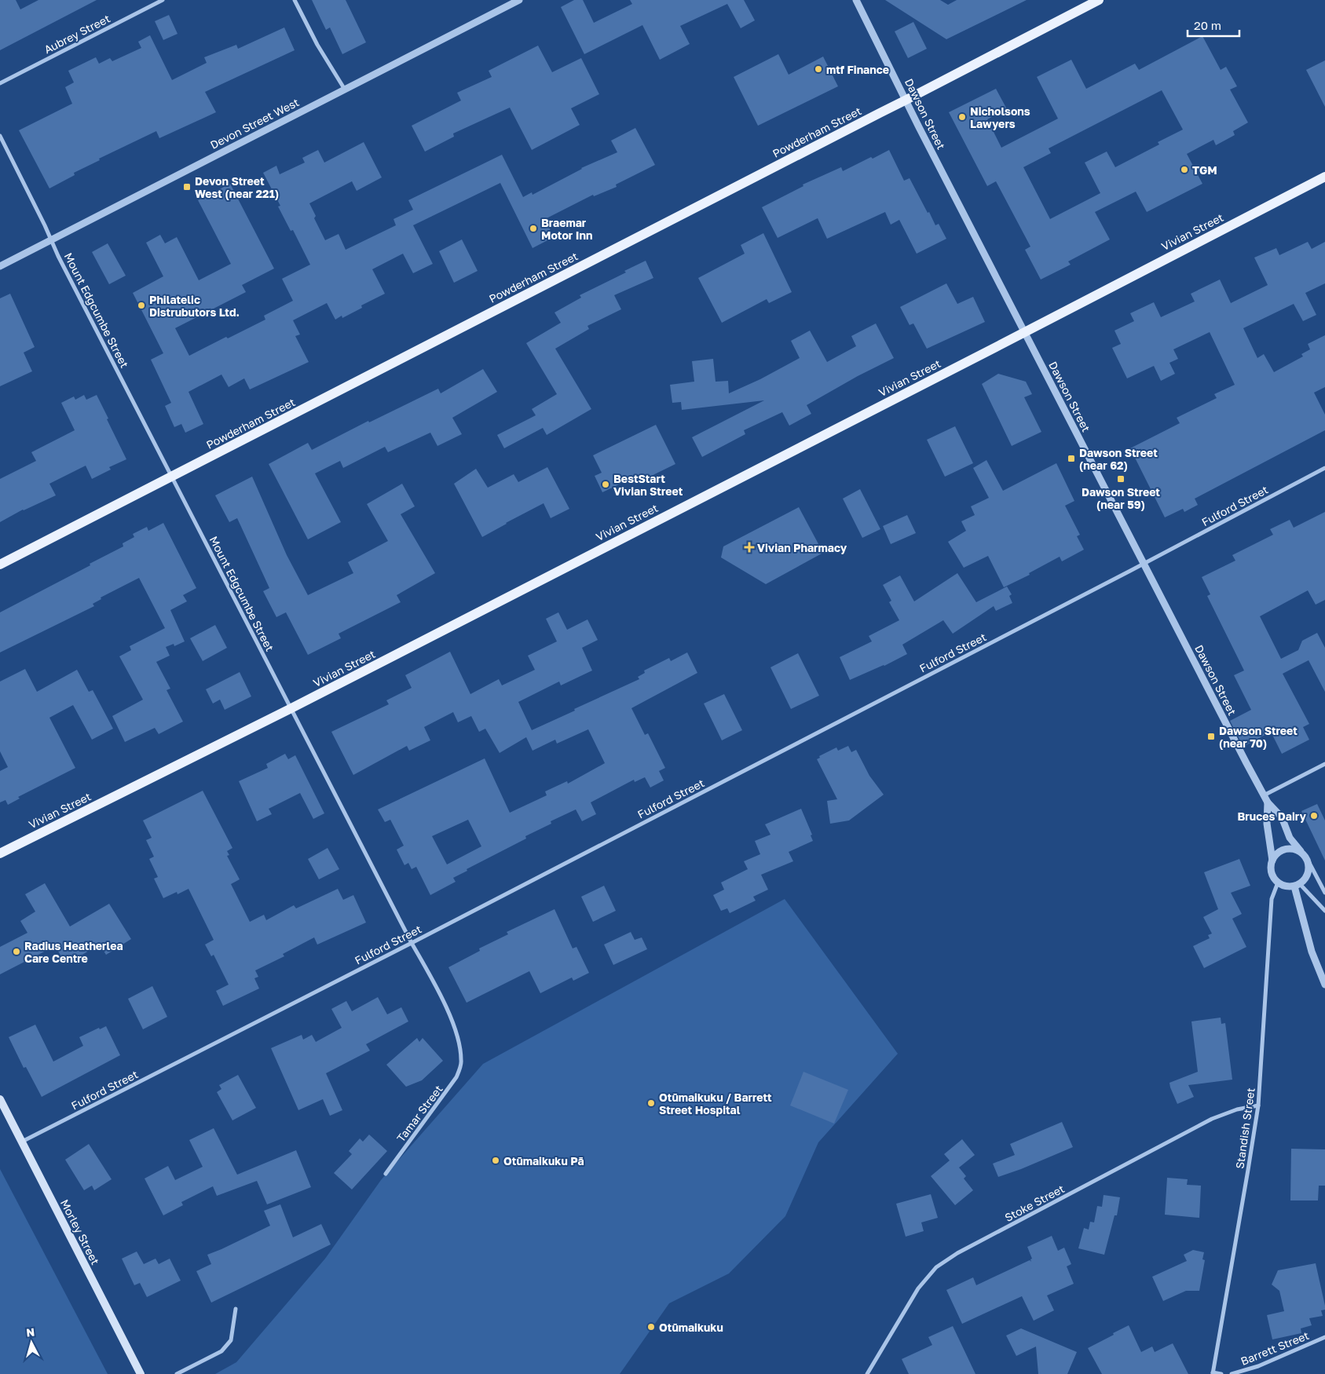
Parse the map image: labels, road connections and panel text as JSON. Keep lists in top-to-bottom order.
{
  "streets": {
    "main road": ["Powderham Street", "Vivian Street", "Morley Street"],
    "street": [
      "Aubrey Street",
      "Dawson Street",
      "Devon Street West",
      "Mount Edgcumbe Street",
      "Fulford Street",
      "Tamar Street",
      "Standish Street",
      "Stoke Street",
      "Barrett Street"
    ]
  },
  "crossings": [
    ["Dawson Street", "Powderham Street"],
    ["Dawson Street", "Vivian Street"],
    ["Dawson Street", "Fulford Street"],
    ["Dawson Street", "Standish Street"],
    ["Devon Street West", "Mount Edgcumbe Street"],
    ["Powderham Street", "Mount Edgcumbe Street"],
    ["Vivian Street", "Mount Edgcumbe Street"],
    ["Mount Edgcumbe Street", "Fulford Street"],
    ["Mount Edgcumbe Street", "Tamar Street"],
    ["Fulford Street", "Morley Street"],
    ["Standish Street", "Stoke Street"]
  ],
  "places": {
    "other": [
      "mtf Finance",
      "Nicholsons Lawyers",
      "TGM",
      "Braemar Motor Inn",
      "Philatelic Distrubutors Ltd.",
      "BestStart Vivian Street",
      "Bruces Dairy",
      "Radius Heatherlea Care Centre",
      "Otūmaikuku / Barrett Street Hospital",
      "Otūmaikuku Pā",
      "Otūmaikuku"
    ],
    "transit": [
      "Devon Street West (near 221)",
      "Dawson Street (near 62)",
      "Dawson Street (near 59)",
      "Dawson Street (near 70)"
    ],
    "health": ["Vivian Pharmacy"]
  },
  "scale_bar": "20 m",
  "north": "top"
}
